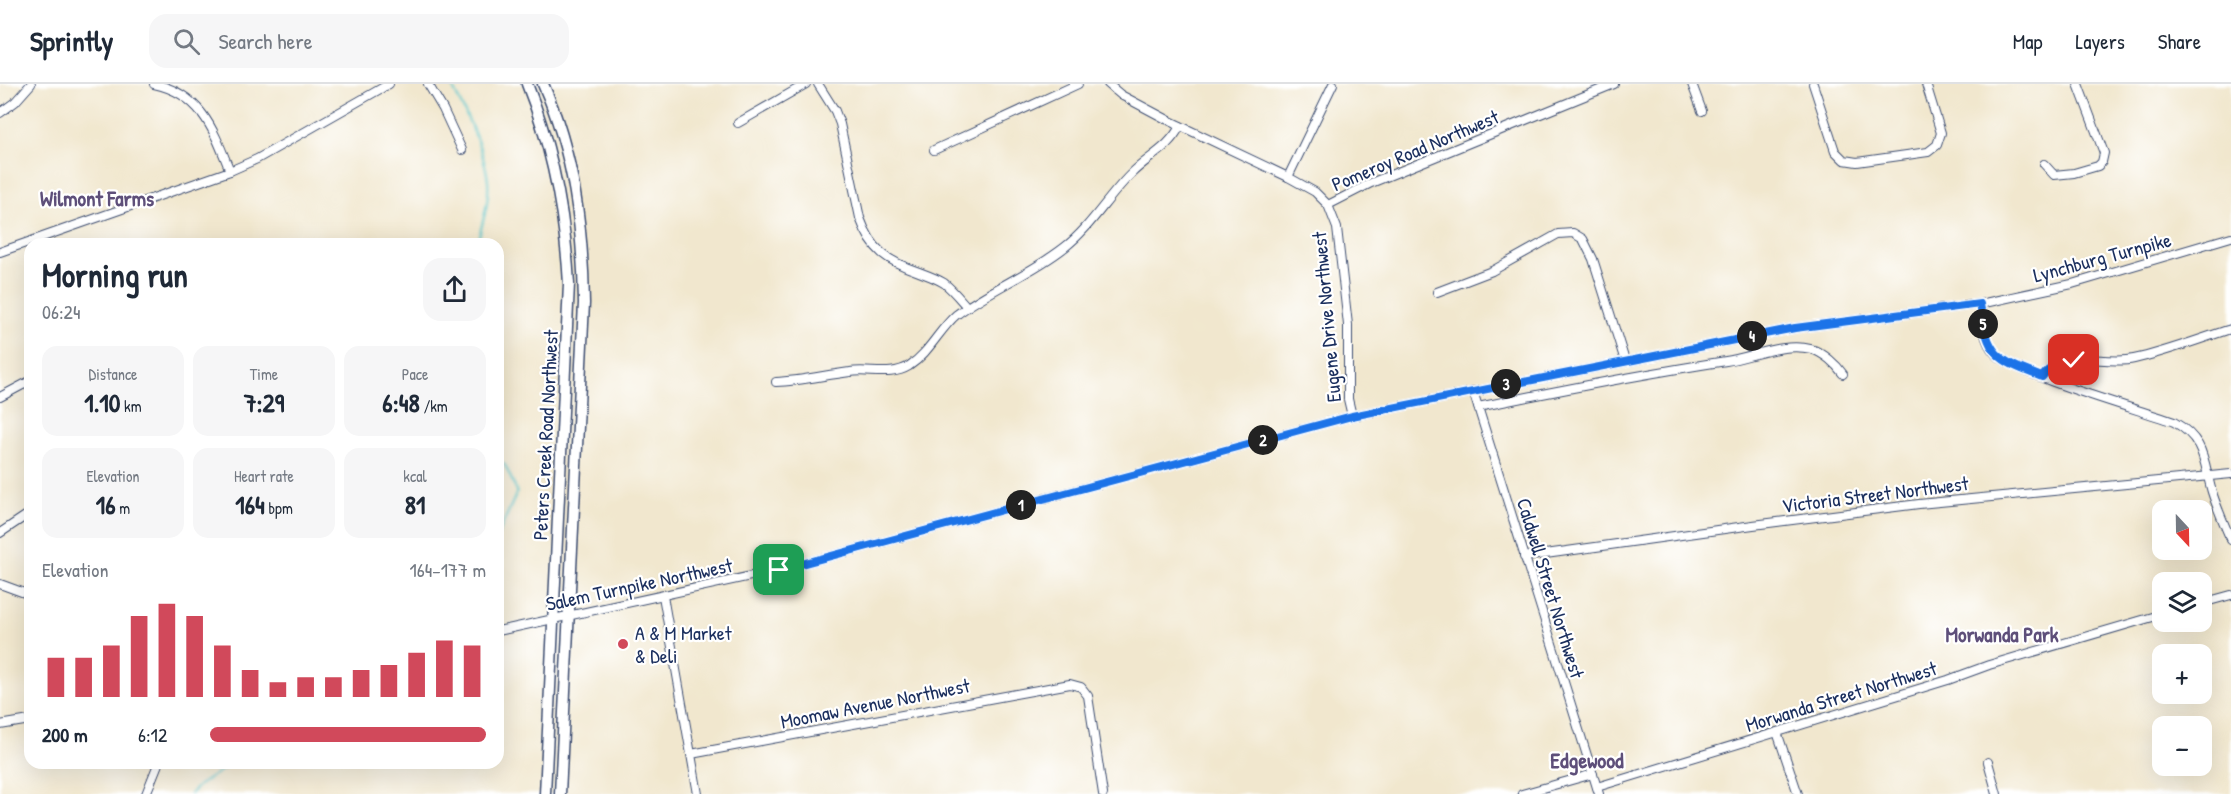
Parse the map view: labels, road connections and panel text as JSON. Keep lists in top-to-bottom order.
{
  "streets": {
    "main road": ["Peters Creek Road Northwest"],
    "street": [
      "Pomeroy Road Northwest",
      "Lynchburg Turnpike",
      "Eugene Drive Northwest",
      "Victoria Street Northwest",
      "Salem Turnpike Northwest",
      "Caldwell Street Northwest",
      "Morwanda Street Northwest",
      "Moomaw Avenue Northwest"
    ]
  },
  "crossings": [
    ["Pomeroy Road Northwest", "Eugene Drive Northwest"],
    ["Lynchburg Turnpike", "Salem Turnpike Northwest"],
    ["Eugene Drive Northwest", "Salem Turnpike Northwest"],
    ["Peters Creek Road Northwest", "Salem Turnpike Northwest"],
    ["Victoria Street Northwest", "Caldwell Street Northwest"],
    ["Salem Turnpike Northwest", "Caldwell Street Northwest"],
    ["Caldwell Street Northwest", "Morwanda Street Northwest"]
  ],
  "districts": ["Wilmont Farms", "Morwanda Park", "Edgewood"],
  "places": ["A & M Market & Deli"],
  "north": "bottom",
  "page": {
    "header": "Sprintly",
    "search": "Search here",
    "nav": ["Map", "Layers", "Share"],
    "heading": ["Morning run", "06:24"],
    "pins": [
      "5",
      "4",
      "3",
      "2",
      "1"
    ],
    "stats": [
      ["Distance", "1.10 km"],
      ["Time", "7:29"],
      ["Pace", "6:48 /km"],
      ["Elevation", "16 m"],
      ["Heart rate", "164 bpm"],
      ["kcal", "81"]
    ],
    "map_buttons": ["+", "−"],
    "chart": ["Elevation", "164–177 m"],
    "list": [
      {
        "name": "200 m",
        "note": "6:12"
      }
    ]
  }
}
